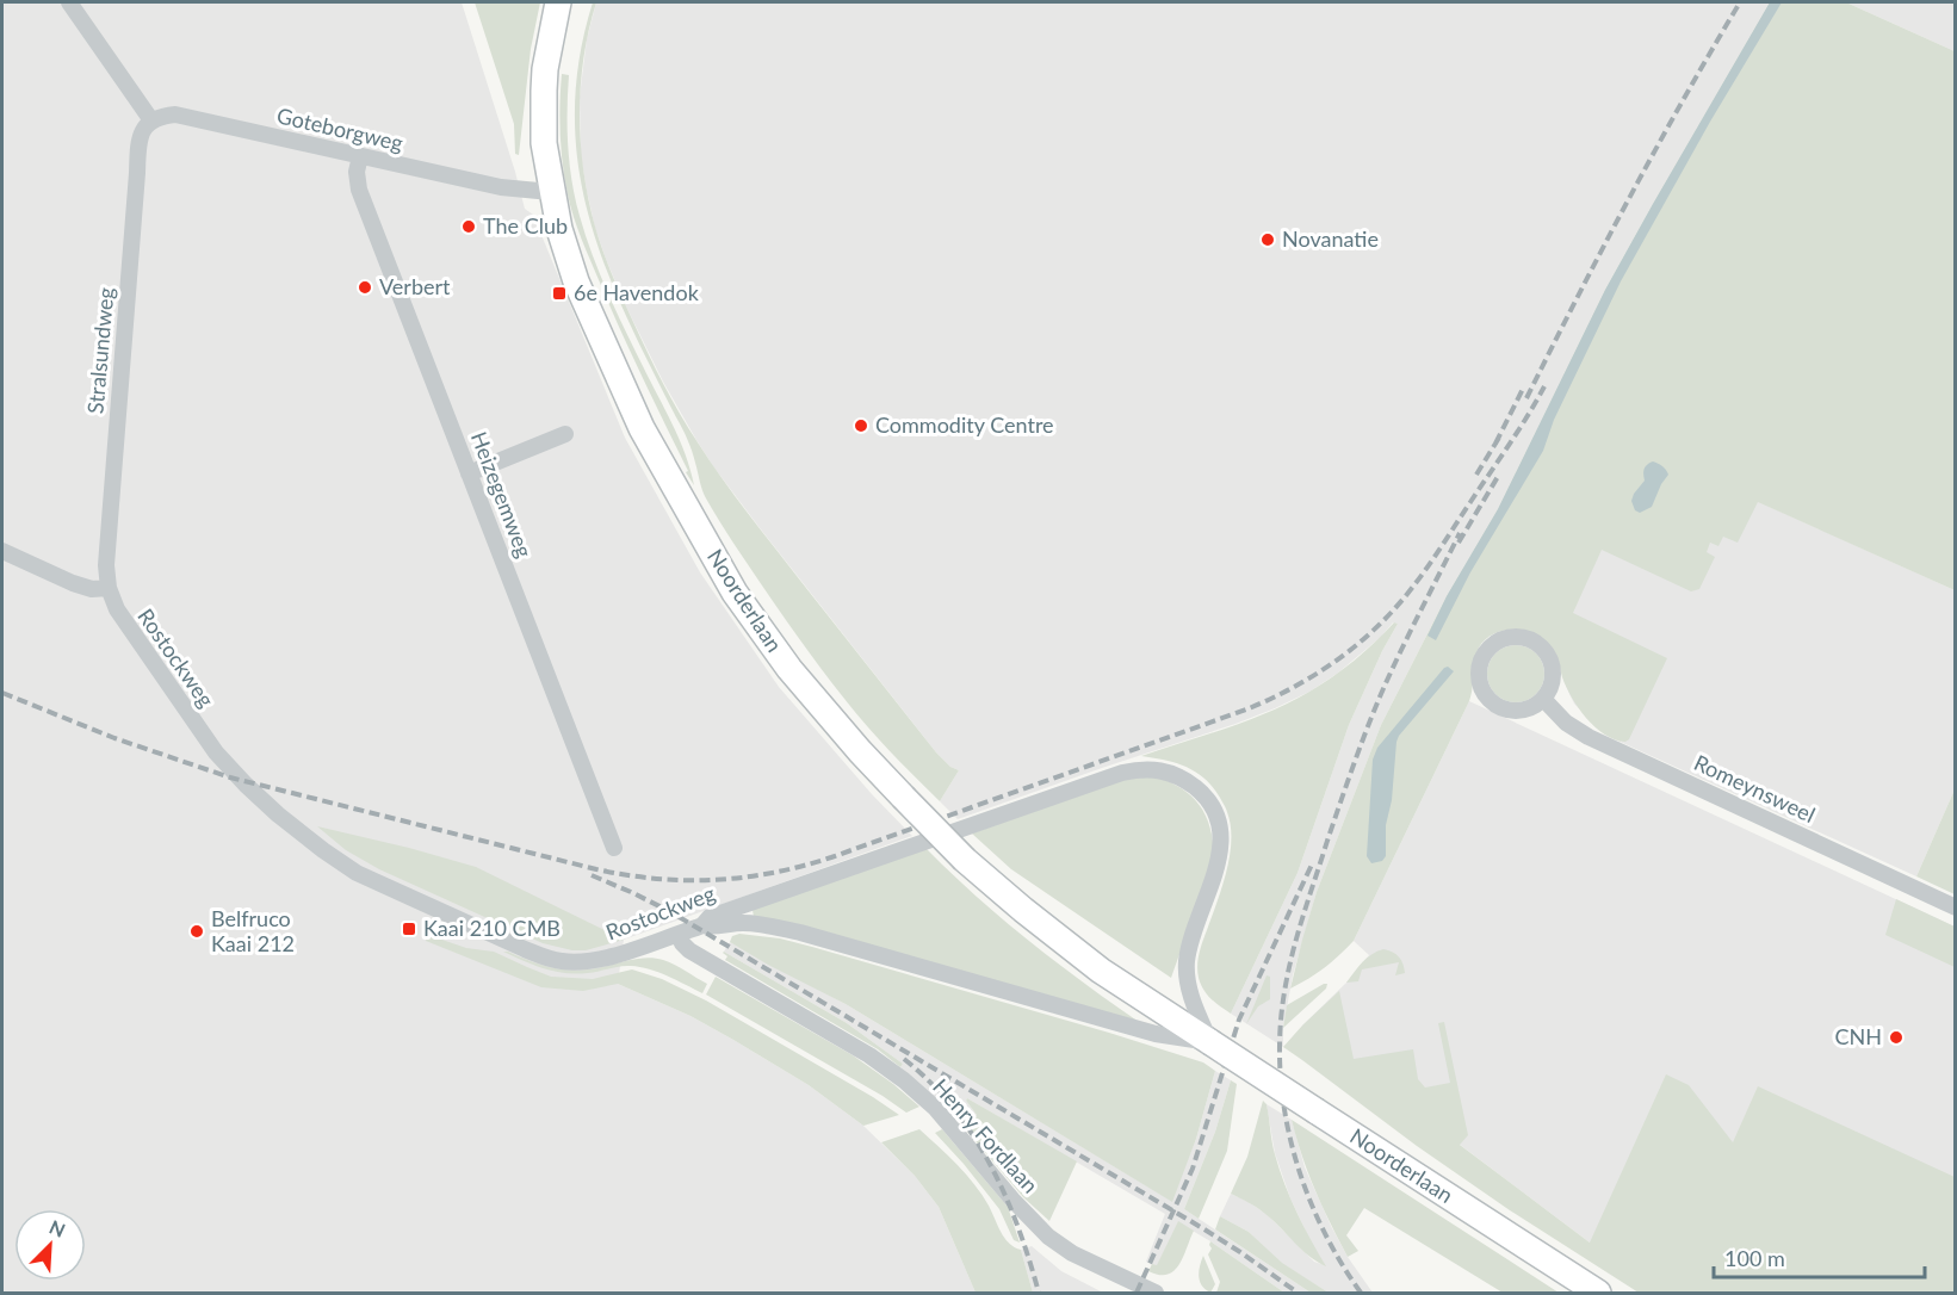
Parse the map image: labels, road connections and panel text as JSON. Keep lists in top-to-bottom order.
{
  "streets": {
    "main road": ["Noorderlaan"],
    "street": [
      "Goteborgweg",
      "Stralsundweg",
      "Heizegemweg",
      "Rostockweg",
      "Romeynsweel",
      "Henry Fordlaan"
    ]
  },
  "crossings": [
    ["Goteborgweg", "Stralsundweg"],
    ["Goteborgweg", "Heizegemweg"],
    ["Goteborgweg", "Noorderlaan"],
    ["Stralsundweg", "Rostockweg"],
    ["Noorderlaan", "Rostockweg"],
    ["Rostockweg", "Henry Fordlaan"]
  ],
  "places": {
    "other": [
      "The Club",
      "Novanatie",
      "Verbert",
      "Commodity Centre",
      "Belfruco Kaai 212",
      "CNH"
    ],
    "transit": ["6e Havendok", "Kaai 210 CMB"]
  },
  "scale_bar": "100 m",
  "north": "top right"
}
